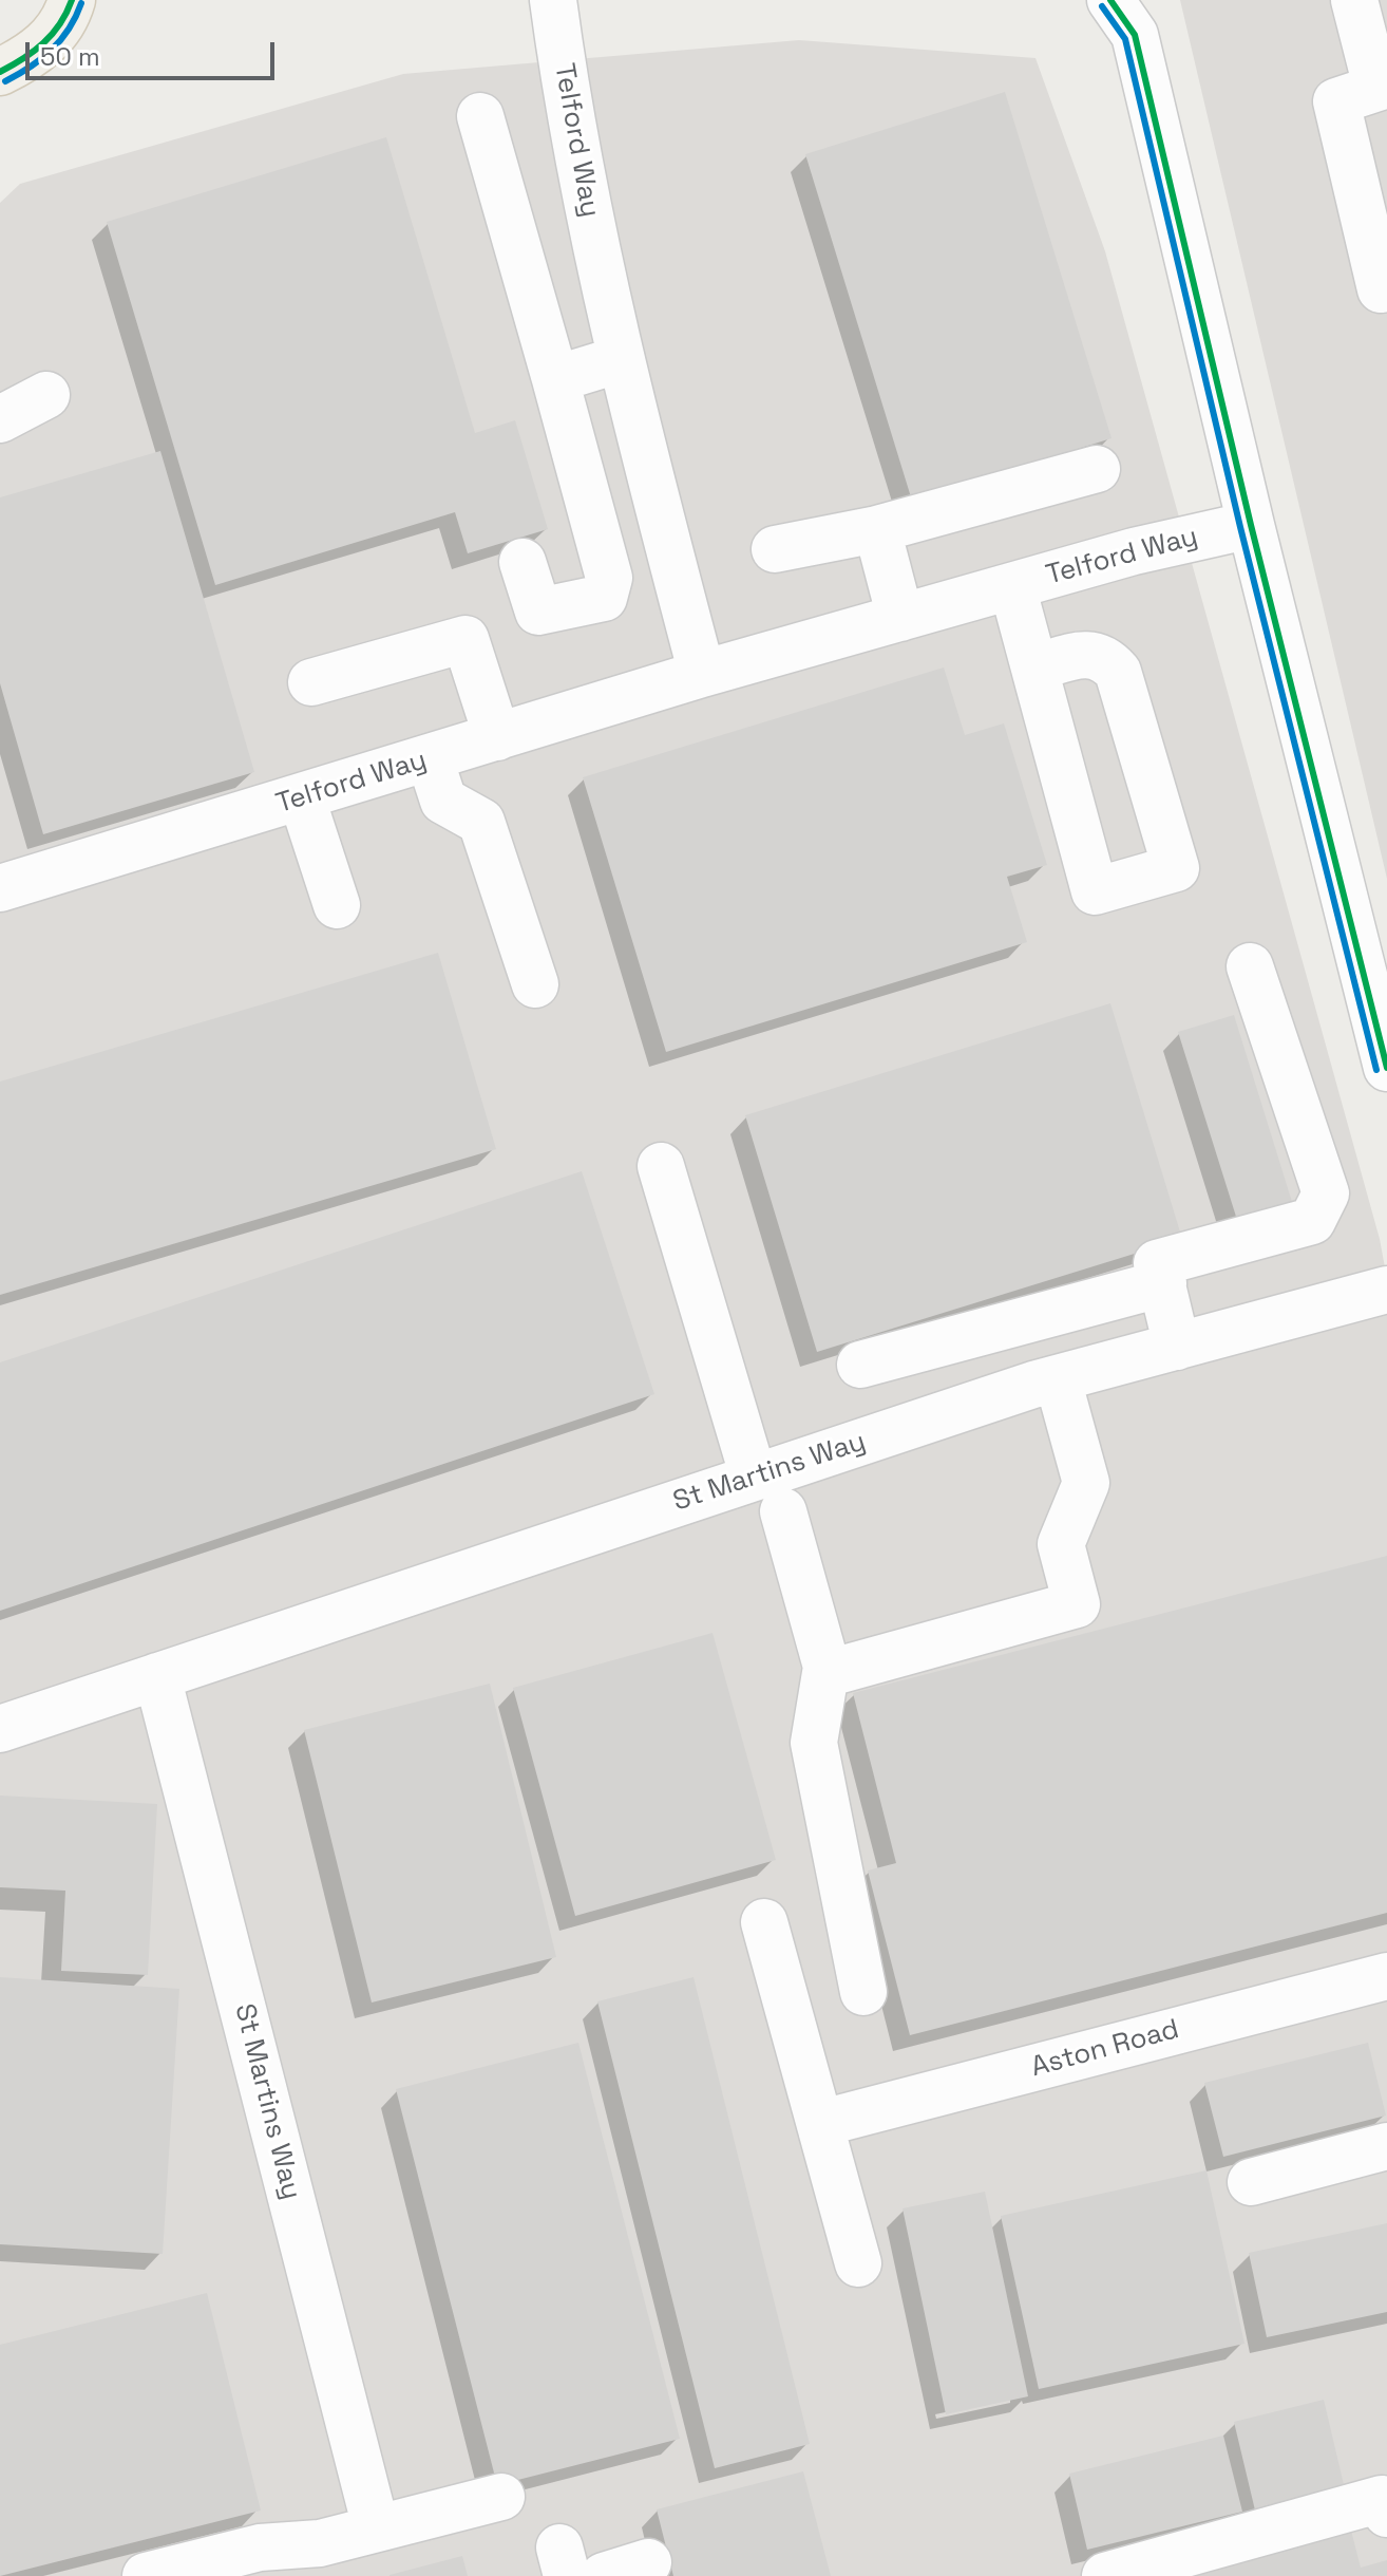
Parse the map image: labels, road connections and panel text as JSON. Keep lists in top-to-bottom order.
{
  "streets": {
    "street": ["Telford Way", "St Martins Way", "Aston Road"]
  },
  "scale_bar": "50 m"
}
